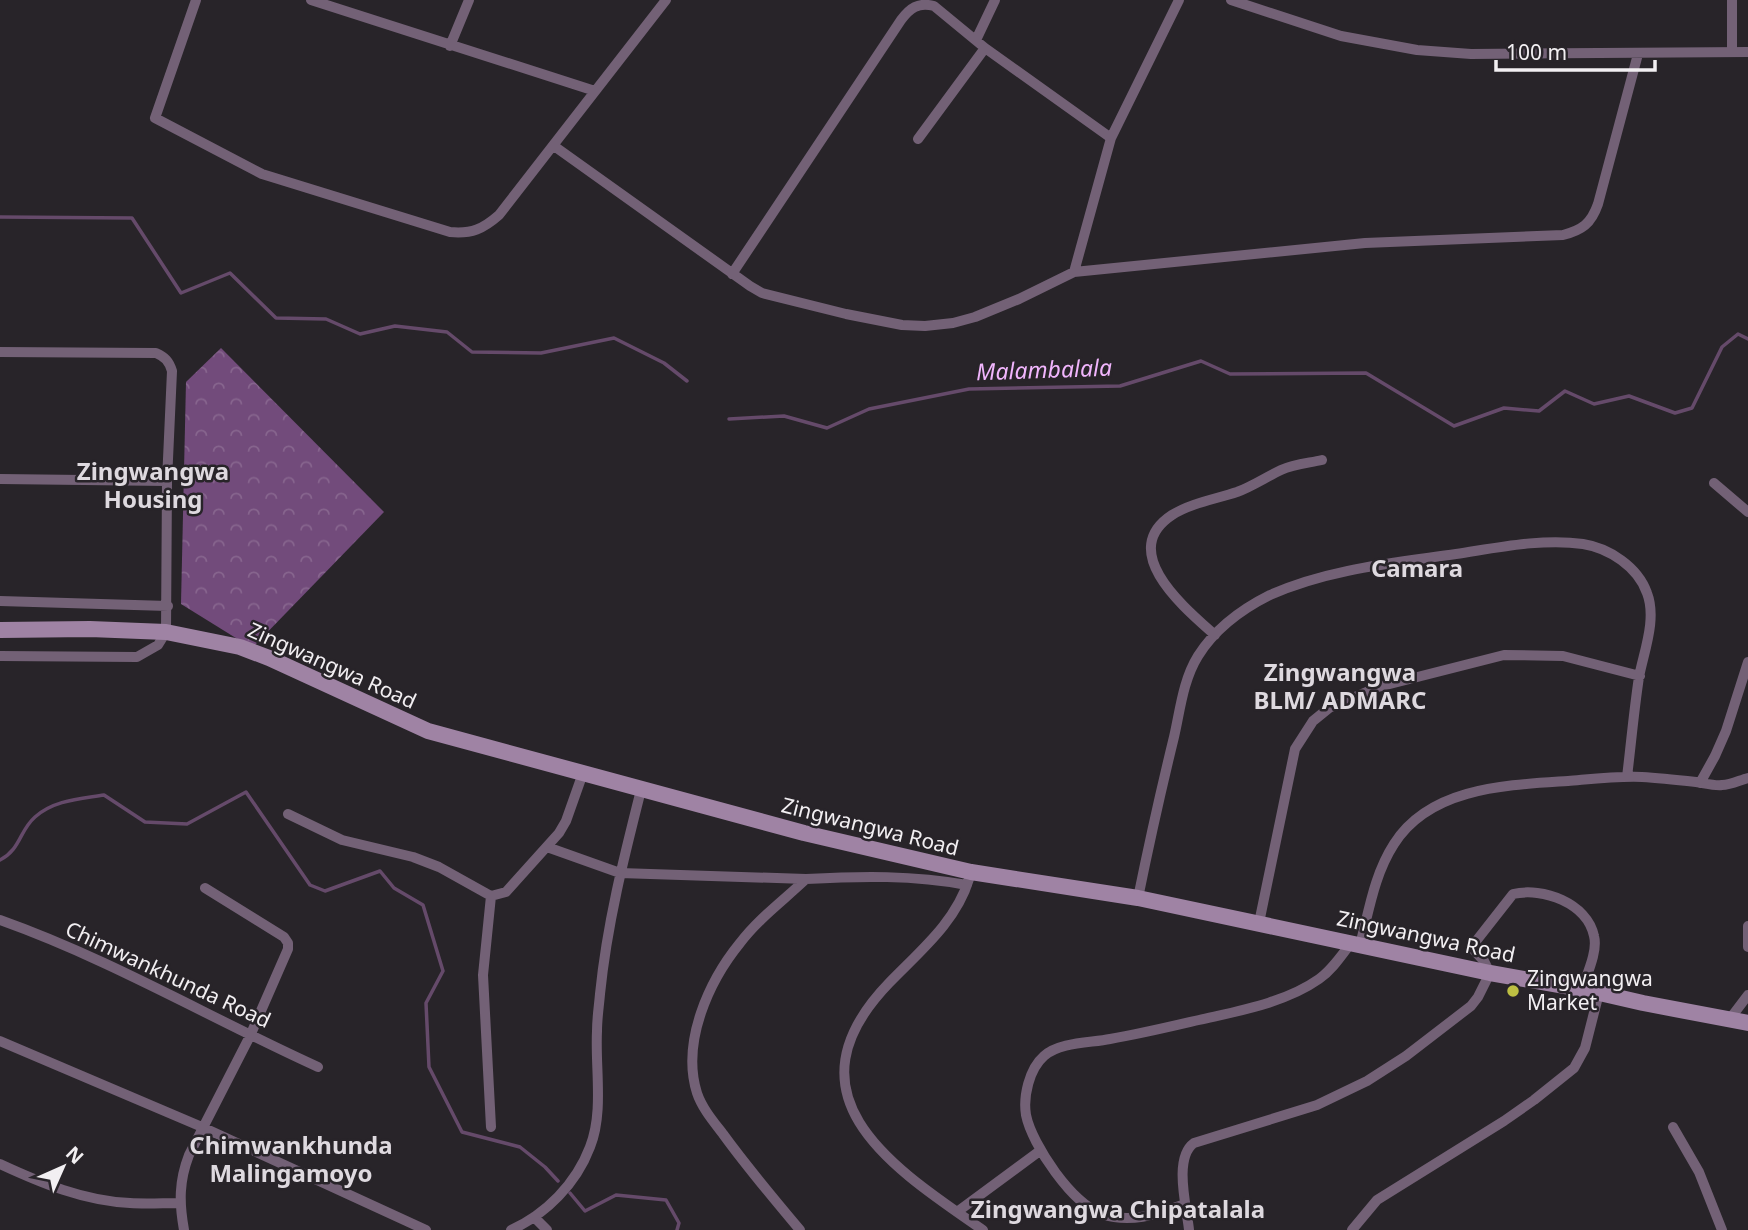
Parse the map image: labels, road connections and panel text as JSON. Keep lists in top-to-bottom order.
{
  "streets": {
    "street": ["Zingwangwa Road", "Chimwankhunda Road"]
  },
  "districts": [
    "Zingwangwa Housing",
    "Camara",
    "Zingwangwa BLM/ ADMARC",
    "Chimwankhunda Malingamoyo",
    "Zingwangwa Chipatalala"
  ],
  "water": ["Malambalala"],
  "places": ["Zingwangwa Market"],
  "scale_bar": "100 m",
  "north": "top right"
}
